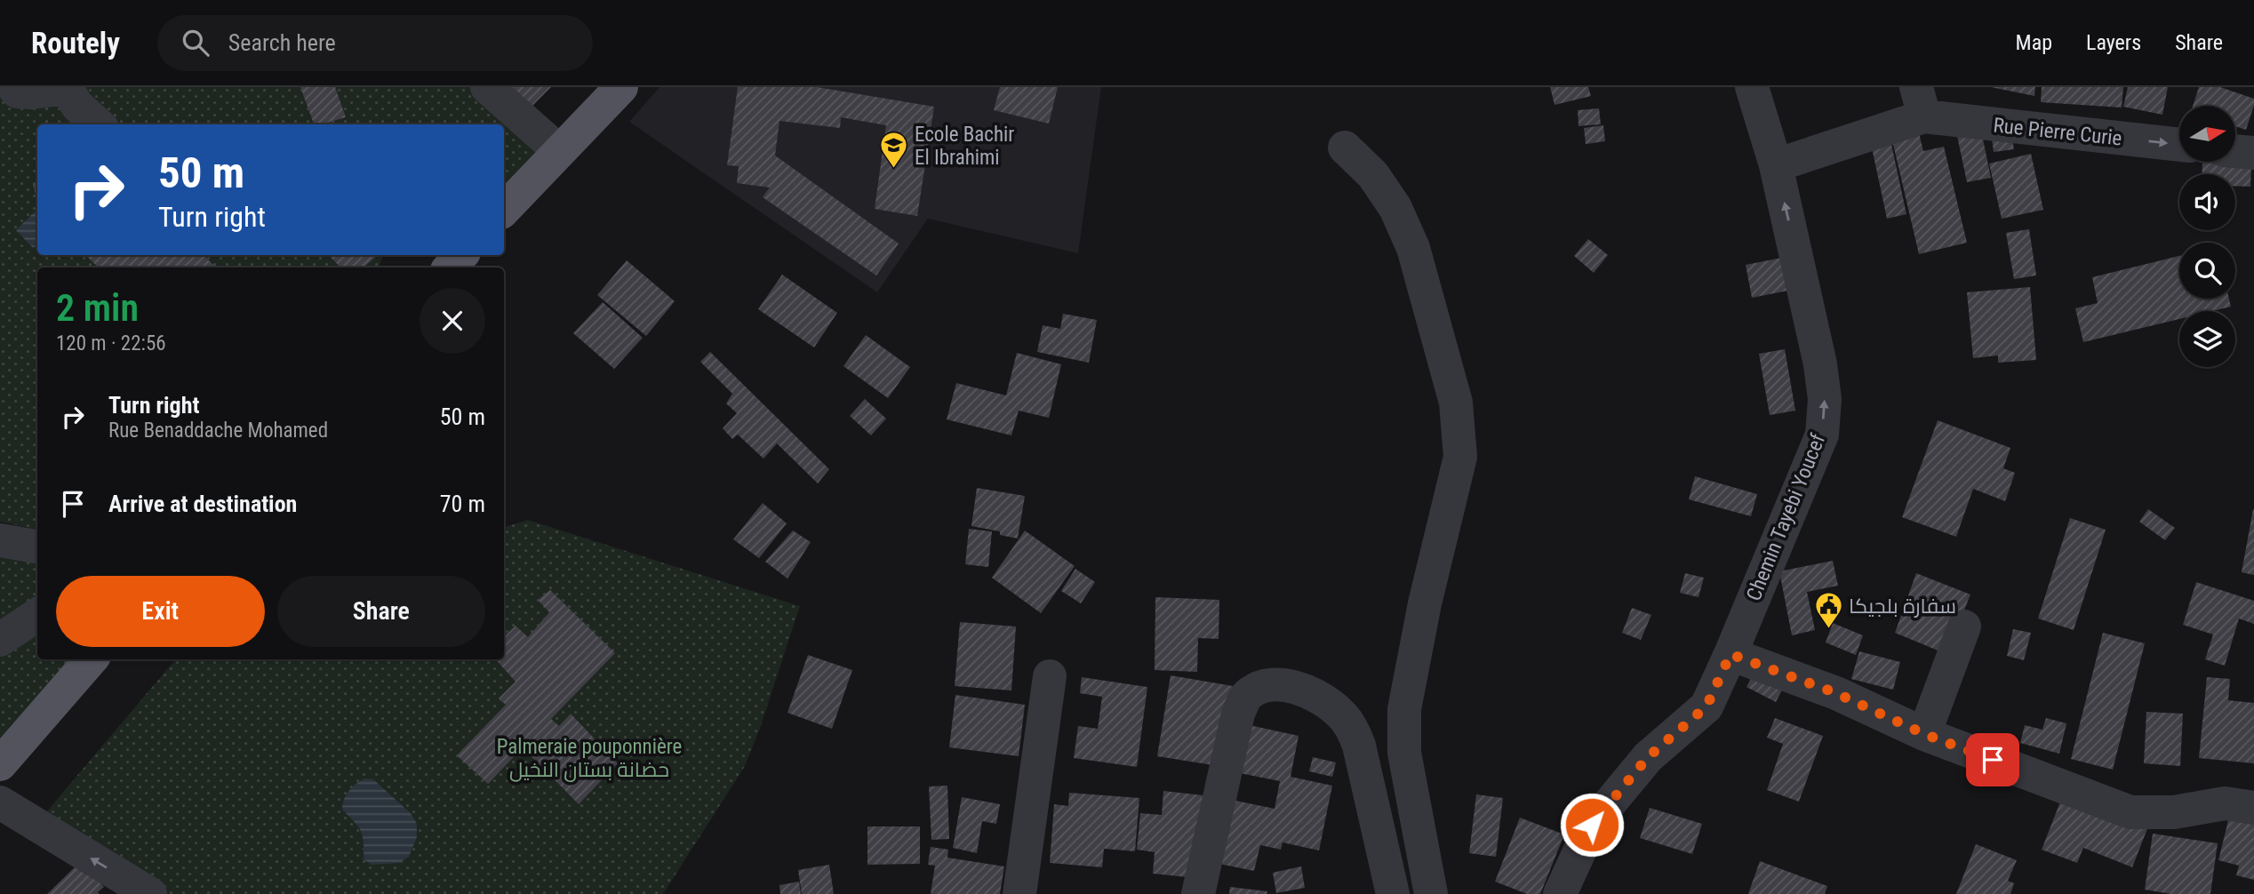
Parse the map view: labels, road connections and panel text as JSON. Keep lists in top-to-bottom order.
{
  "streets": {
    "street": ["Rue Pierre Curie", "Chemin Tayebi Youcef"]
  },
  "one_way": ["Rue Pierre Curie", "Chemin Tayebi Youcef"],
  "parks": ["Palmeraie pouponnière حضانة بستان النخيل"],
  "places": {
    "school or university": ["Ecole Bachir El Ibrahimi"],
    "public building": ["سفارة بلجيكا"]
  },
  "north": "right",
  "page": {
    "header": "Routely",
    "search": "Search here",
    "nav": ["Map", "Layers", "Share"],
    "turn": ["50 m", "Turn right"],
    "heading": ["2 min", "120 m · 22:56"],
    "list": [
      {
        "name": "Turn right",
        "note": "Rue Benaddache Mohamed",
        "value": "50 m"
      },
      {
        "name": "Arrive at destination",
        "value": "70 m"
      }
    ],
    "buttons": ["Exit", "Share"]
  }
}
